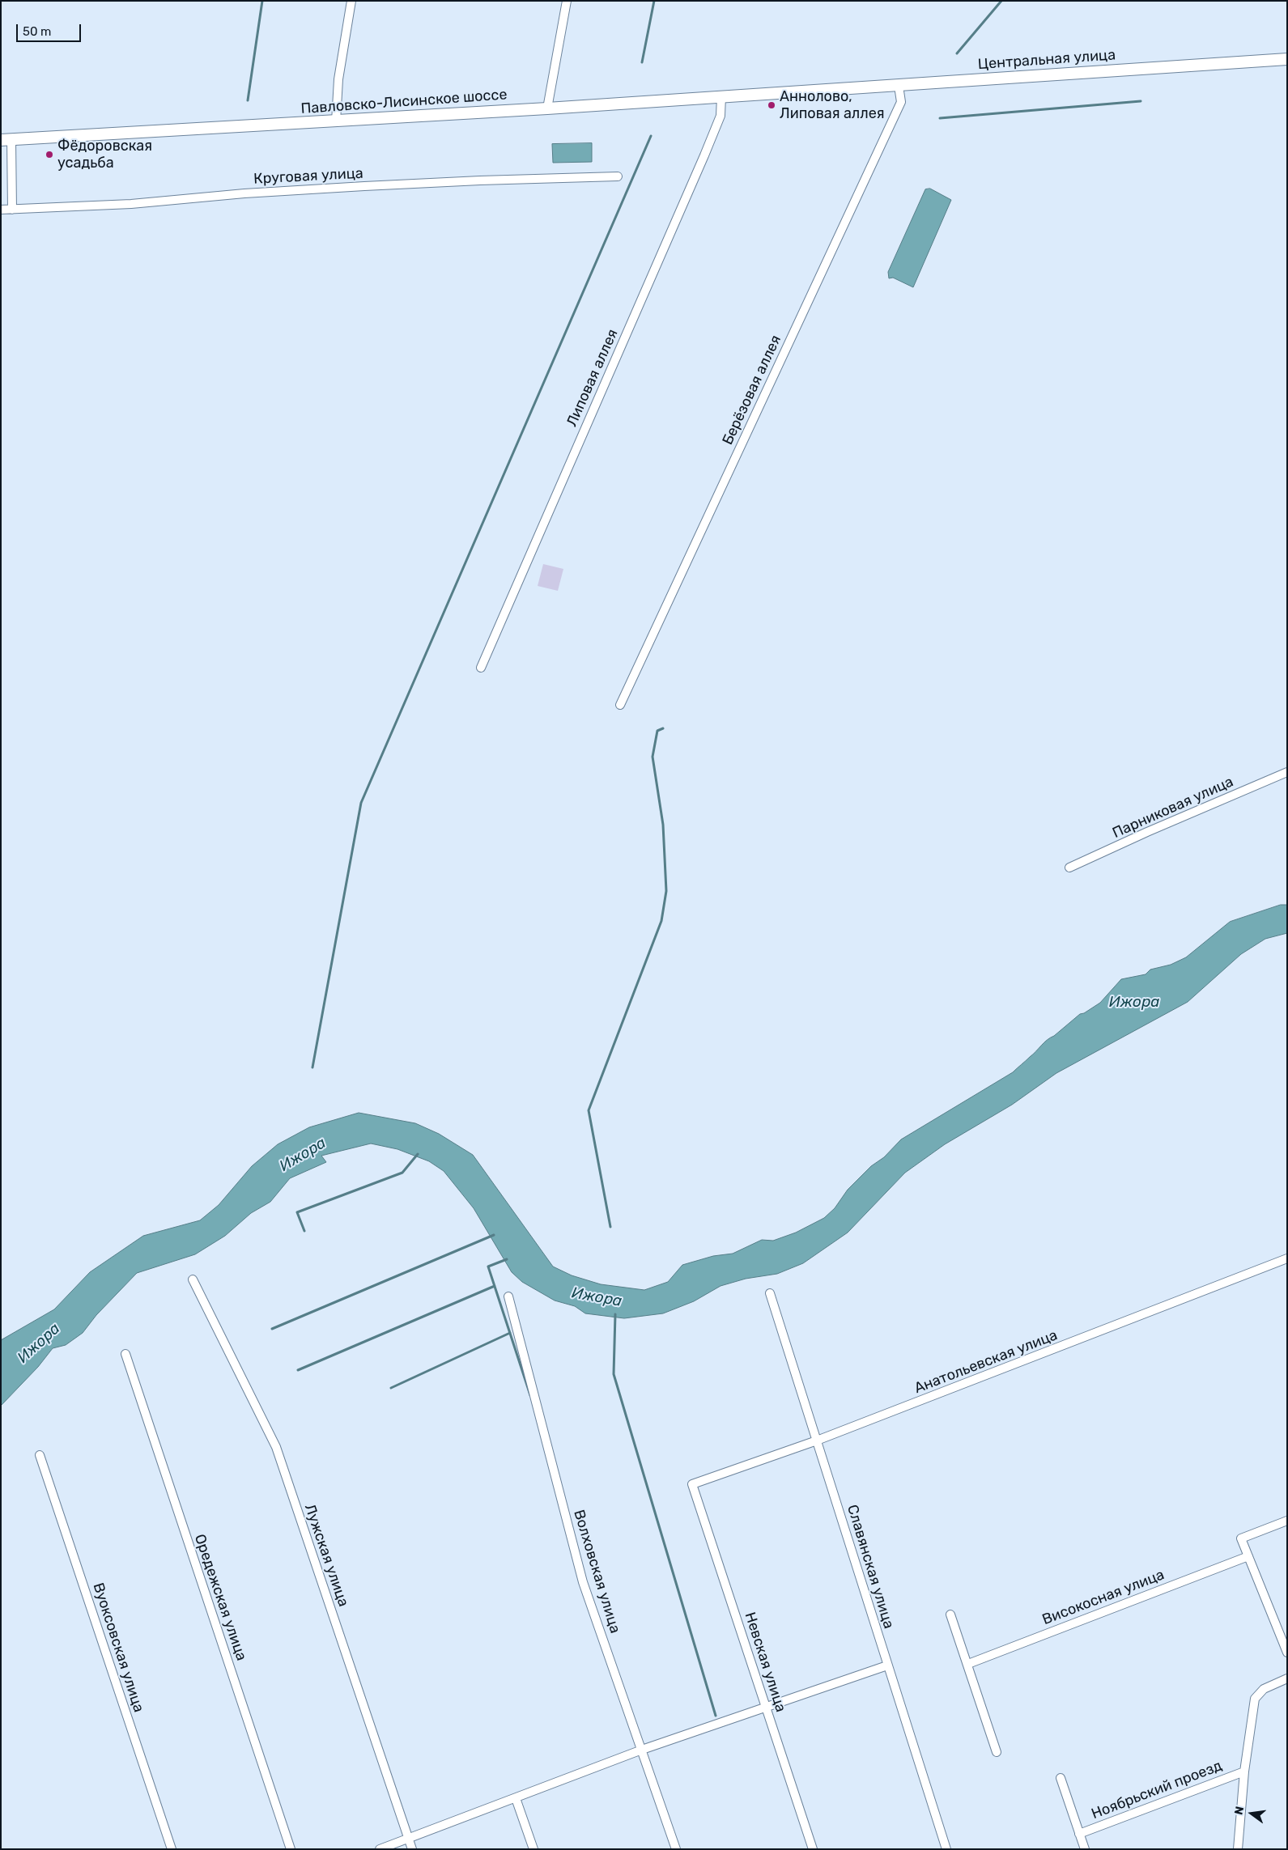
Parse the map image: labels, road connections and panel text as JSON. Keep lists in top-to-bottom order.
{
  "streets": {
    "main road": ["Центральная улица", "Павловско-Лисинское шоссе"],
    "street": [
      "Круговая улица",
      "Липовая аллея",
      "Берёзовая аллея",
      "Парниковая улица",
      "Анатольевская улица",
      "Лужская улица",
      "Славянская улица",
      "Волховская улица",
      "Оредежская улица",
      "Високосная улица",
      "Вуоксовская улица",
      "Невская улица",
      "Ноябрьский проезд"
    ]
  },
  "crossings": [
    ["Центральная улица", "Павловско-Лисинское шоссе"],
    ["Центральная улица", "Берёзовая аллея"],
    ["Павловско-Лисинское шоссе", "Липовая аллея"],
    ["Анатольевская улица", "Славянская улица"],
    ["Анатольевская улица", "Невская улица"]
  ],
  "water": ["Ижора"],
  "places": ["Аннолово, Липовая аллея", "Фёдоровская усадьба"],
  "scale_bar": "50 m",
  "north": "left"
}
